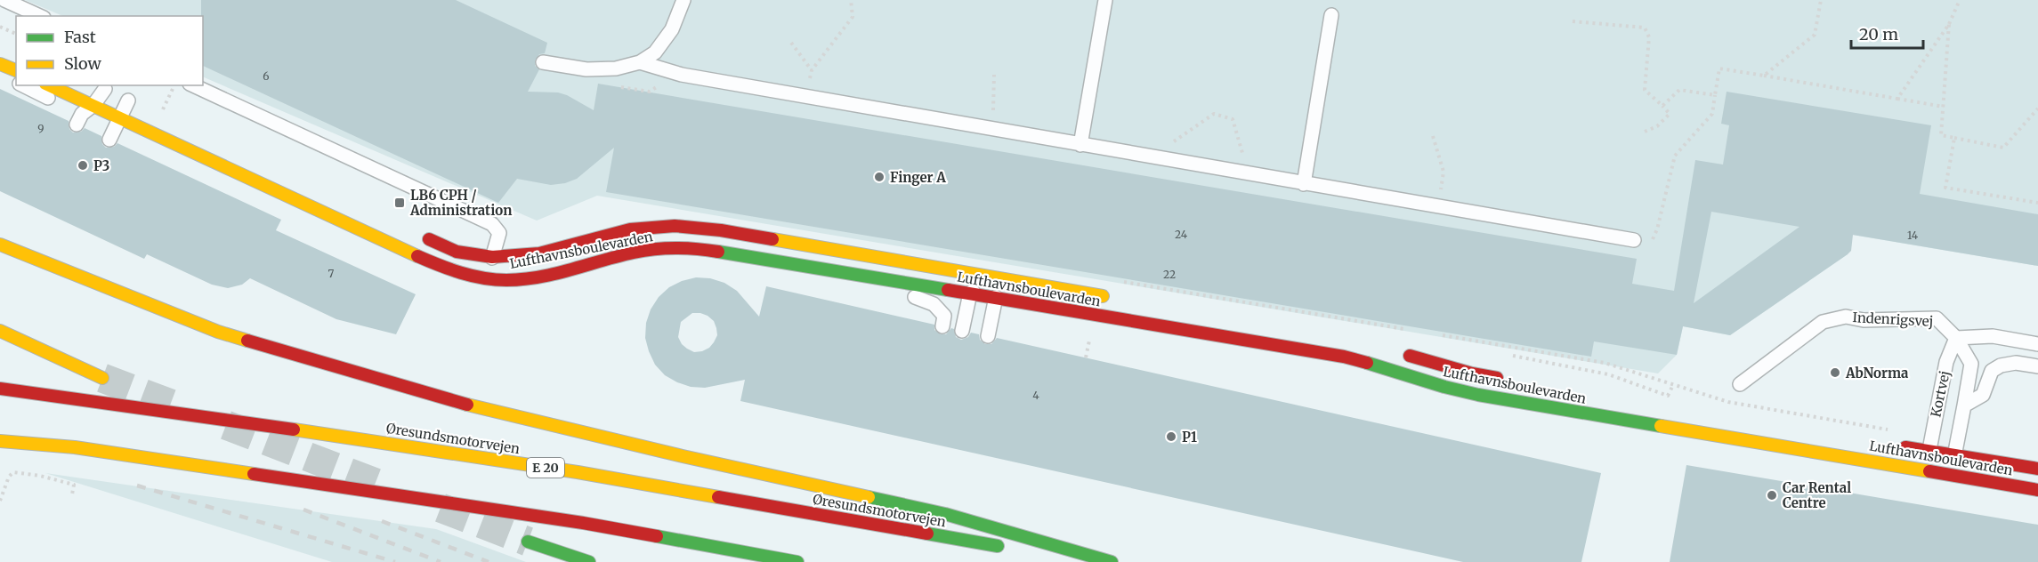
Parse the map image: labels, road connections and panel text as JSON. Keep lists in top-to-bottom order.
{
  "streets": {
    "main road": ["Lufthavnsboulevarden", "Øresundsmotorvejen", "E 20"],
    "lane": ["Indenrigsvej", "Kortvej"]
  },
  "crossings": [
    ["Lufthavnsboulevarden", "Kortvej"],
    ["Indenrigsvej", "Kortvej"]
  ],
  "places": {
    "other": [
      "P3",
      "Finger A",
      "AbNorma",
      "P1",
      "Car Rental Centre"
    ],
    "transit": ["LB6 CPH / Administration"]
  },
  "house_numbers": [
    "6",
    "9",
    "24",
    "14",
    "7",
    "22",
    "4"
  ],
  "legend": ["Fast", "Slow"],
  "scale_bar": "20 m"
}
